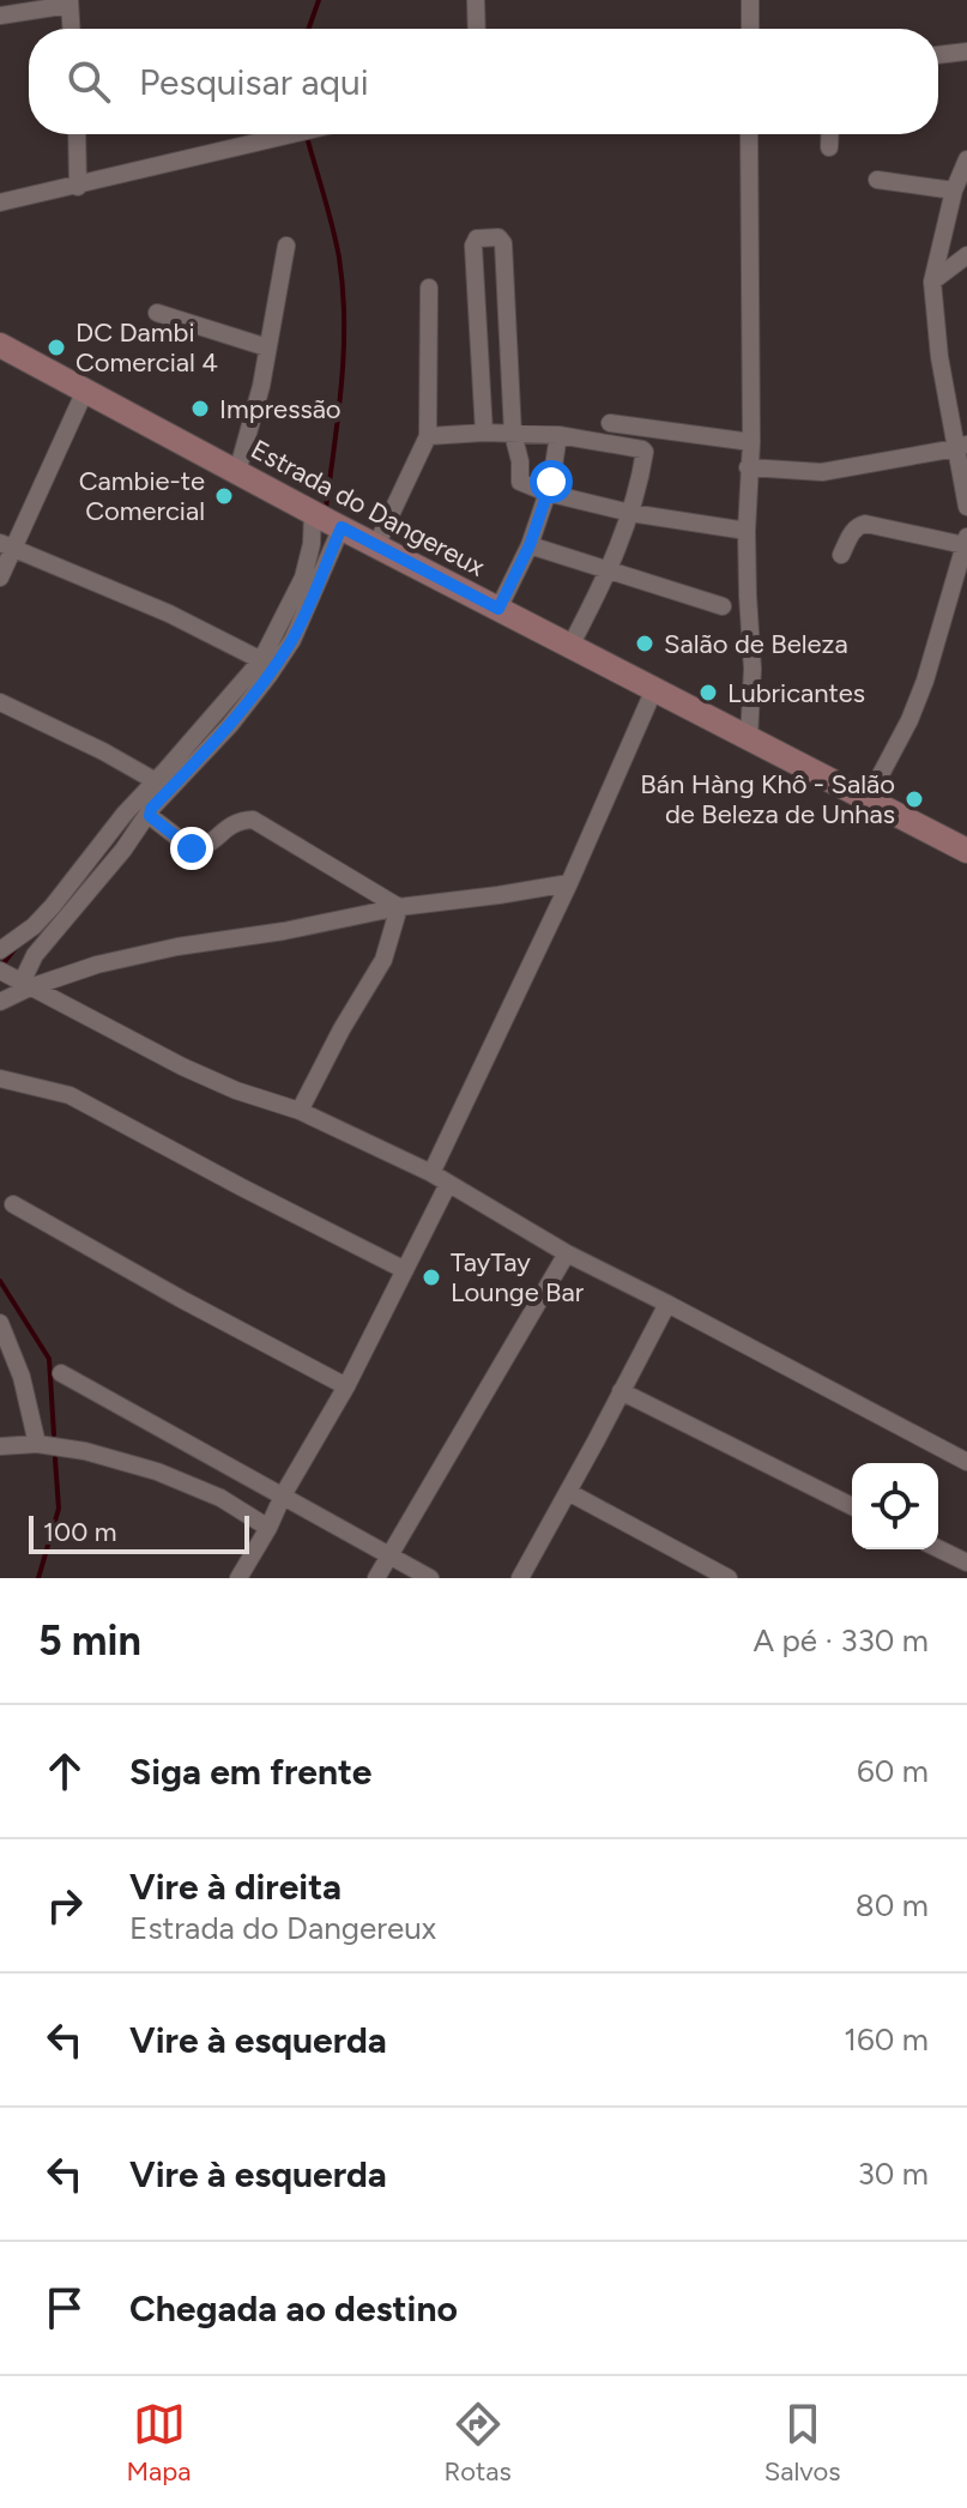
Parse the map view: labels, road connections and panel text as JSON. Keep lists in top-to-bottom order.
{
  "streets": {
    "main road": ["Estrada do Dangereux"]
  },
  "places": [
    "DC Dambi Comercial 4",
    "Impressão",
    "Cambie-te Comercial",
    "Salão de Beleza",
    "Lubricantes",
    "Bán Hàng Khô - Salão de Beleza de Unhas",
    "TayTay Lounge Bar"
  ],
  "scale_bar": "100 m",
  "page": {
    "search": "Pesquisar aqui",
    "scale": "100 m",
    "heading": ["5 min", "A pé · 330 m"],
    "list": [
      ["Siga em frente", "60 m"],
      ["Vire à direita", "Estrada do Dangereux", "80 m"],
      ["Vire à esquerda", "160 m"],
      ["Vire à esquerda", "30 m"],
      "Chegada ao destino"
    ],
    "nav": ["Mapa", "Rotas", "Salvos"]
  }
}
